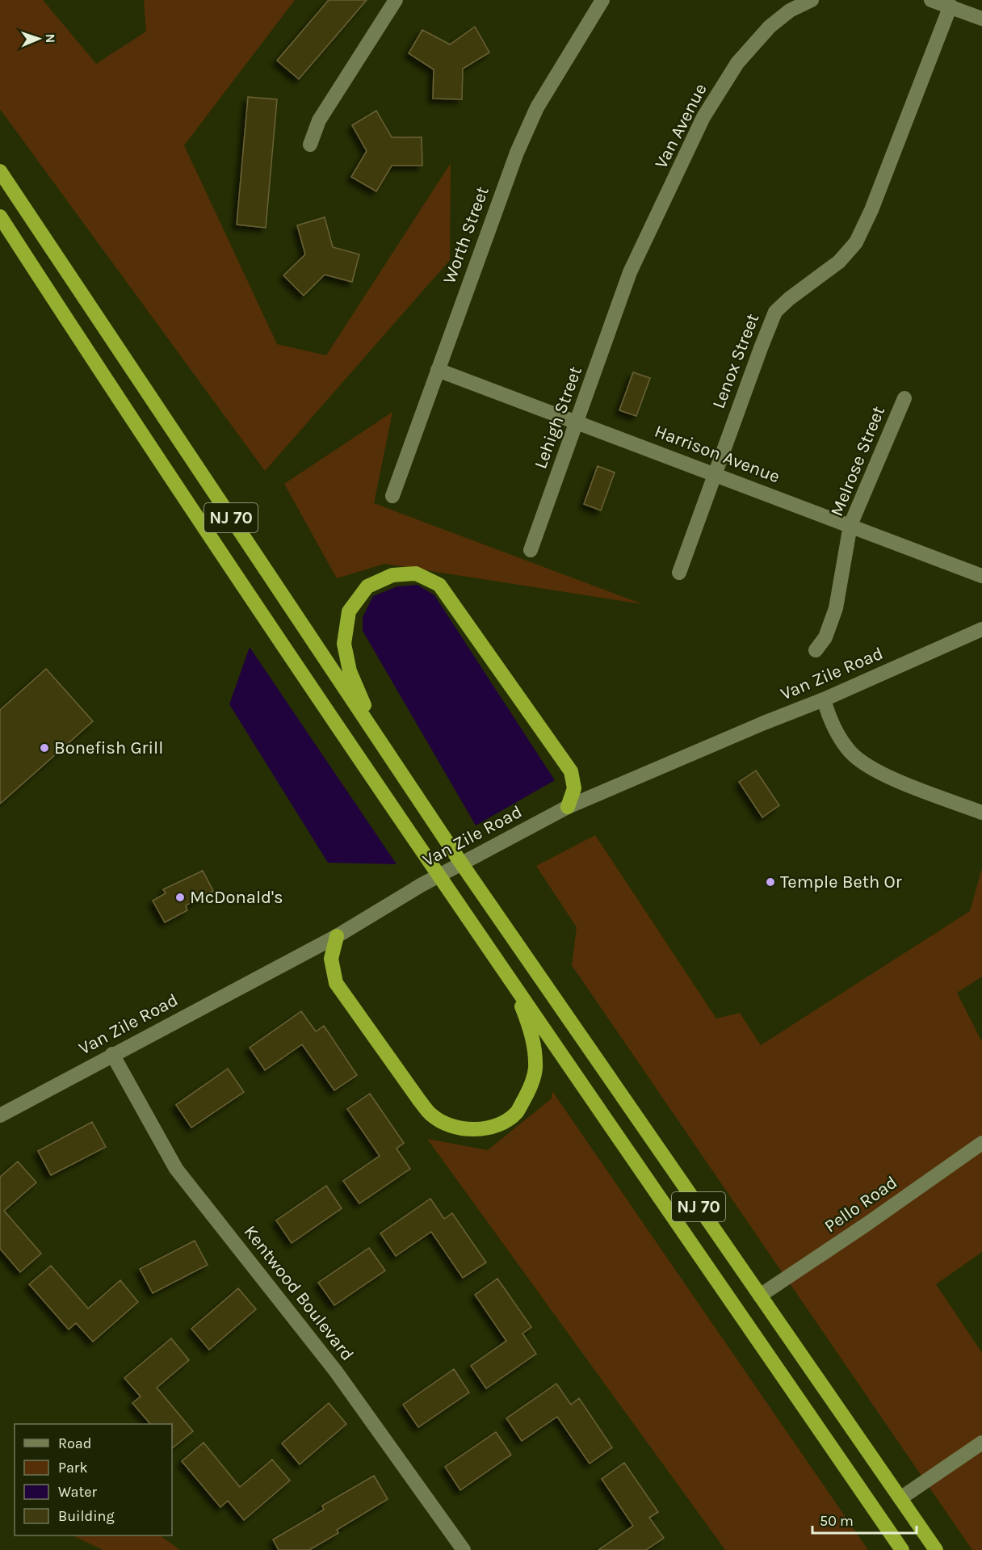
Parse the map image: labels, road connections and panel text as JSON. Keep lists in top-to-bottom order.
{
  "streets": {
    "highway": ["NJ 70"],
    "street": [
      "Van Avenue",
      "Worth Street",
      "Lenox Street",
      "Lehigh Street",
      "Harrison Avenue",
      "Melrose Street",
      "Van Zile Road",
      "Pello Road",
      "Kentwood Boulevard"
    ]
  },
  "crossings": [
    ["Van Avenue", "Lehigh Street"],
    ["Worth Street", "Harrison Avenue"],
    ["Lenox Street", "Harrison Avenue"],
    ["Lehigh Street", "Harrison Avenue"],
    ["Harrison Avenue", "Melrose Street"],
    ["NJ 70", "Van Zile Road"],
    ["NJ 70", "Pello Road"],
    ["Van Zile Road", "Kentwood Boulevard"]
  ],
  "places": ["Bonefish Grill", "Temple Beth Or", "McDonald's"],
  "legend": [
    "Road",
    "Park",
    "Water",
    "Building"
  ],
  "scale_bar": "50 m",
  "north": "right"
}
